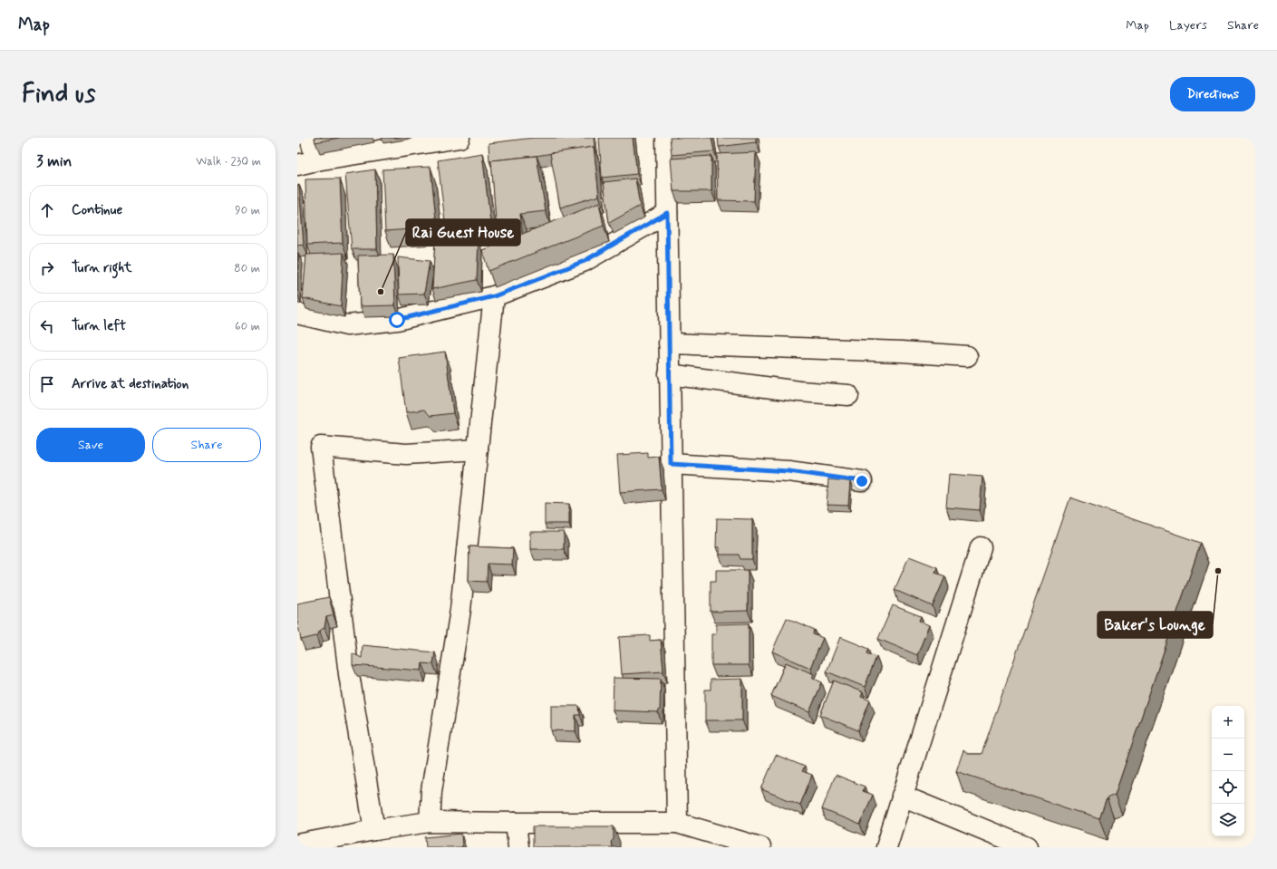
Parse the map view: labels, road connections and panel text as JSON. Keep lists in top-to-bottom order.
{
  "places": ["Rai Guest House", "Baker's Lounge"],
  "page": {
    "header": "Map",
    "nav": ["Map", "Layers", "Share"],
    "buttons": [
      "Directions",
      ["Save", "Share"]
    ],
    "title": "Find us",
    "heading": ["3 min", "Walk · 230 m"],
    "list": [
      ["Continue", "90 m"],
      ["Turn right", "80 m"],
      ["Turn left", "60 m"],
      "Arrive at destination"
    ],
    "map_buttons": ["+", "−"]
  }
}
